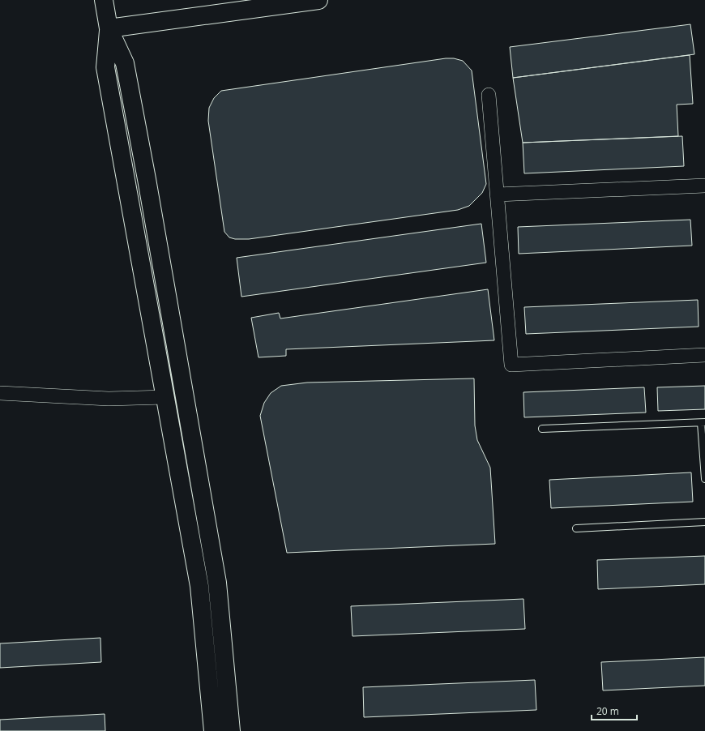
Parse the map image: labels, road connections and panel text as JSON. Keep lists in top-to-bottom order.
{
  "scale_bar": "20 m"
}
